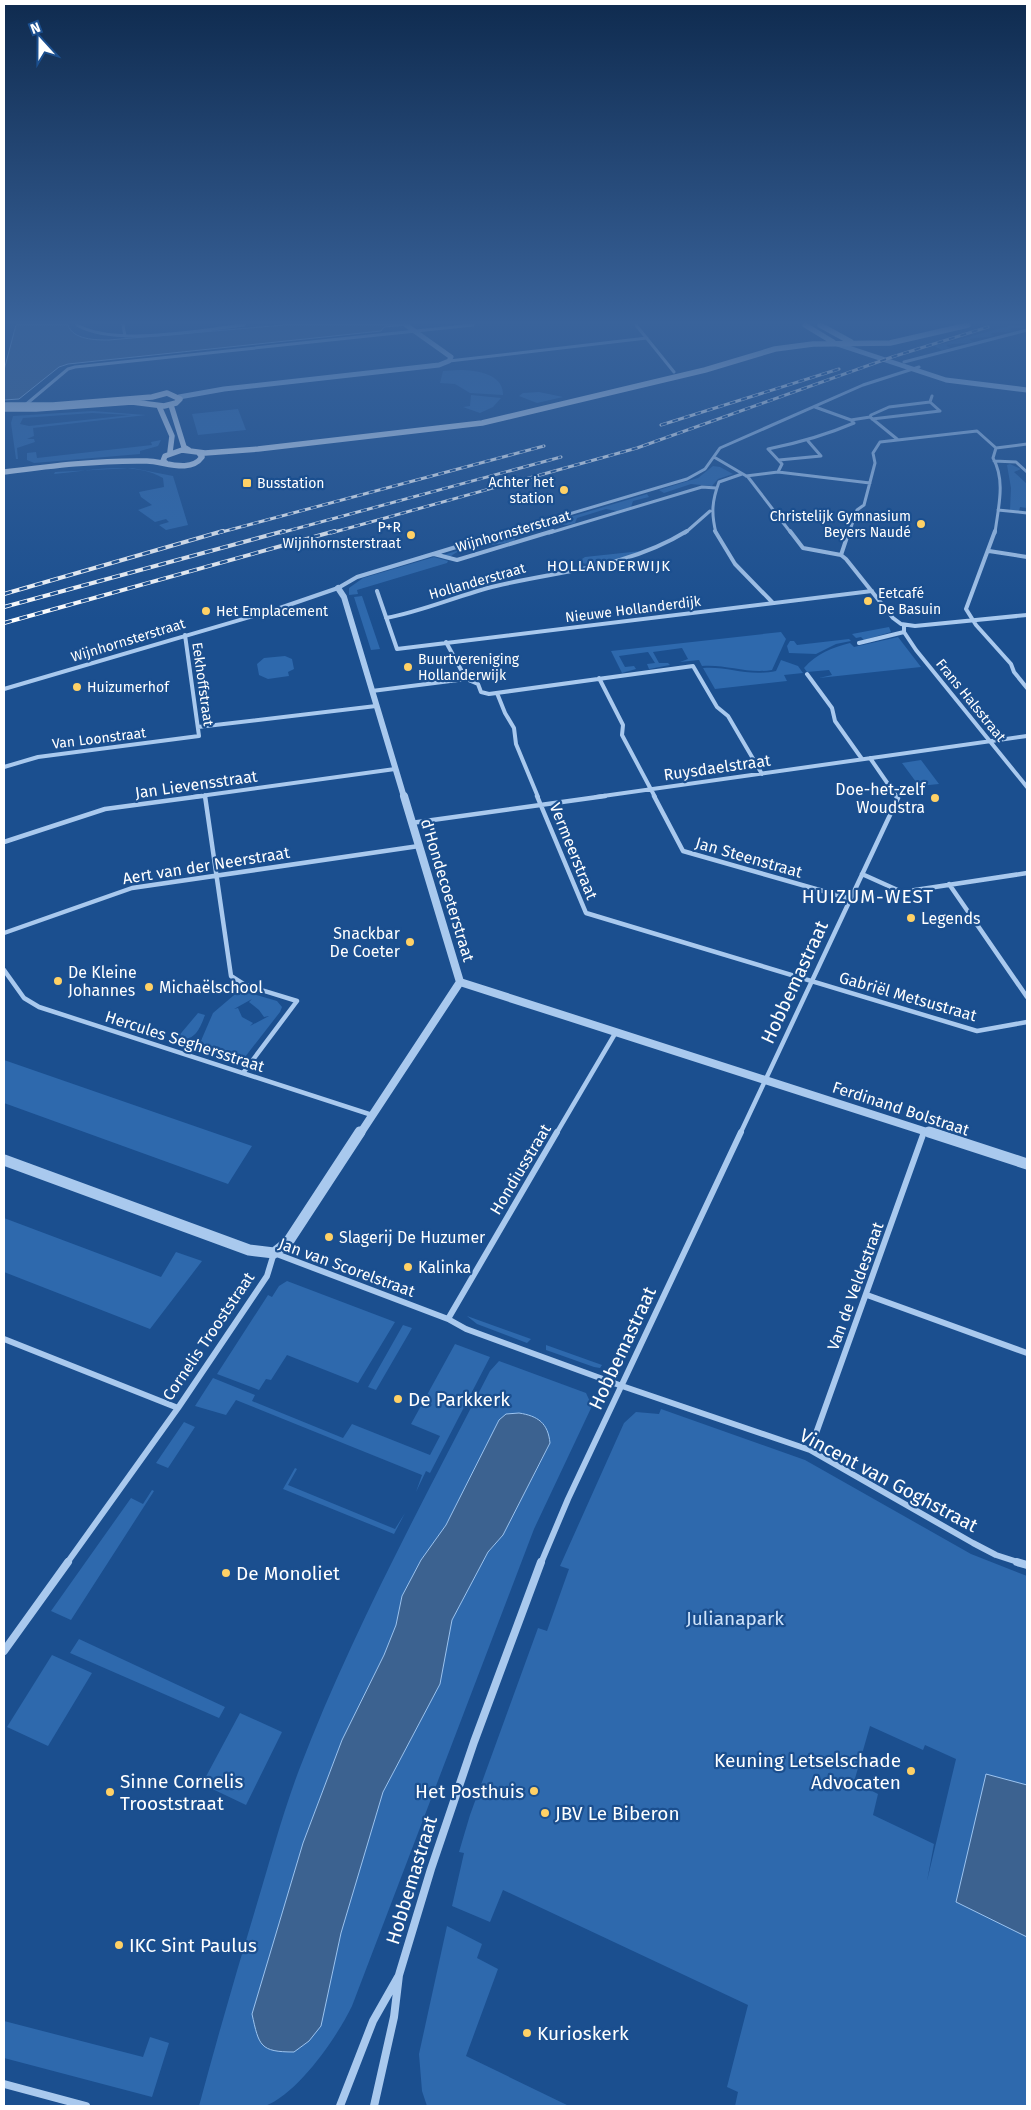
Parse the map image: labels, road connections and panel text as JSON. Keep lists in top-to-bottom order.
{
  "streets": {
    "street": [
      "Wijnhornsterstraat",
      "Hollanderstraat",
      "Nieuwe Hollanderdijk",
      "Eekhoffstraat",
      "Frans Halsstraat",
      "Van Loonstraat",
      "Ruysdaelstraat",
      "Jan Lievensstraat",
      "Vermeerstraat",
      "Jan Steenstraat",
      "Aert van der Neerstraat",
      "d'Hondecoeterstraat",
      "Hobbemastraat",
      "Gabriël Metsustraat",
      "Hercules Seghersstraat",
      "Ferdinand Bolstraat",
      "Hondiusstraat",
      "Jan van Scorelstraat",
      "Van de Veldestraat",
      "Cornelis Trooststraat",
      "Vincent van Goghstraat"
    ]
  },
  "crossings": [
    ["Wijnhornsterstraat", "Eekhoffstraat"],
    ["Wijnhornsterstraat", "d'Hondecoeterstraat"],
    ["Hollanderstraat", "Nieuwe Hollanderdijk"],
    ["Eekhoffstraat", "Van Loonstraat"],
    ["Frans Halsstraat", "Ruysdaelstraat"],
    ["Ruysdaelstraat", "Vermeerstraat"],
    ["Ruysdaelstraat", "Jan Steenstraat"],
    ["Ruysdaelstraat", "d'Hondecoeterstraat"],
    ["Ruysdaelstraat", "Hobbemastraat"],
    ["Jan Lievensstraat", "d'Hondecoeterstraat"],
    ["Vermeerstraat", "Hobbemastraat"],
    ["Vermeerstraat", "Gabriël Metsustraat"],
    ["Jan Steenstraat", "Hobbemastraat"],
    ["Aert van der Neerstraat", "d'Hondecoeterstraat"],
    ["d'Hondecoeterstraat", "Hobbemastraat"],
    ["d'Hondecoeterstraat", "Ferdinand Bolstraat"],
    ["d'Hondecoeterstraat", "Hondiusstraat"],
    ["d'Hondecoeterstraat", "Cornelis Trooststraat"],
    ["Hobbemastraat", "Gabriël Metsustraat"],
    ["Hobbemastraat", "Ferdinand Bolstraat"],
    ["Hobbemastraat", "Jan van Scorelstraat"],
    ["Hobbemastraat", "Vincent van Goghstraat"],
    ["Hercules Seghersstraat", "Cornelis Trooststraat"],
    ["Ferdinand Bolstraat", "Van de Veldestraat"],
    ["Hondiusstraat", "Jan van Scorelstraat"],
    ["Jan van Scorelstraat", "Cornelis Trooststraat"],
    ["Jan van Scorelstraat", "Vincent van Goghstraat"],
    ["Van de Veldestraat", "Vincent van Goghstraat"]
  ],
  "districts": ["HOLLANDERWIJK", "HUIZUM-WEST"],
  "parks": ["Julianapark"],
  "places": {
    "transit": ["Busstation"],
    "other": [
      "Achter het station",
      "Christelijk Gymnasium Beyers Naudé",
      "P+R Wijnhornsterstraat",
      "Eetcafé De Basuin",
      "Het Emplacement",
      "Buurtvereniging Hollanderwijk",
      "Huizumerhof",
      "Doe-het-zelf Woudstra",
      "Legends",
      "Snackbar De Coeter",
      "De Kleine Johannes",
      "Michaëlschool",
      "Slagerij De Huzumer",
      "Kalinka",
      "De Parkkerk",
      "De Monoliet",
      "Keuning Letselschade Advocaten",
      "Het Posthuis",
      "Sinne Cornelis Trooststraat",
      "JBV Le Biberon",
      "IKC Sint Paulus",
      "Kurioskerk"
    ]
  },
  "north": "top"
}
